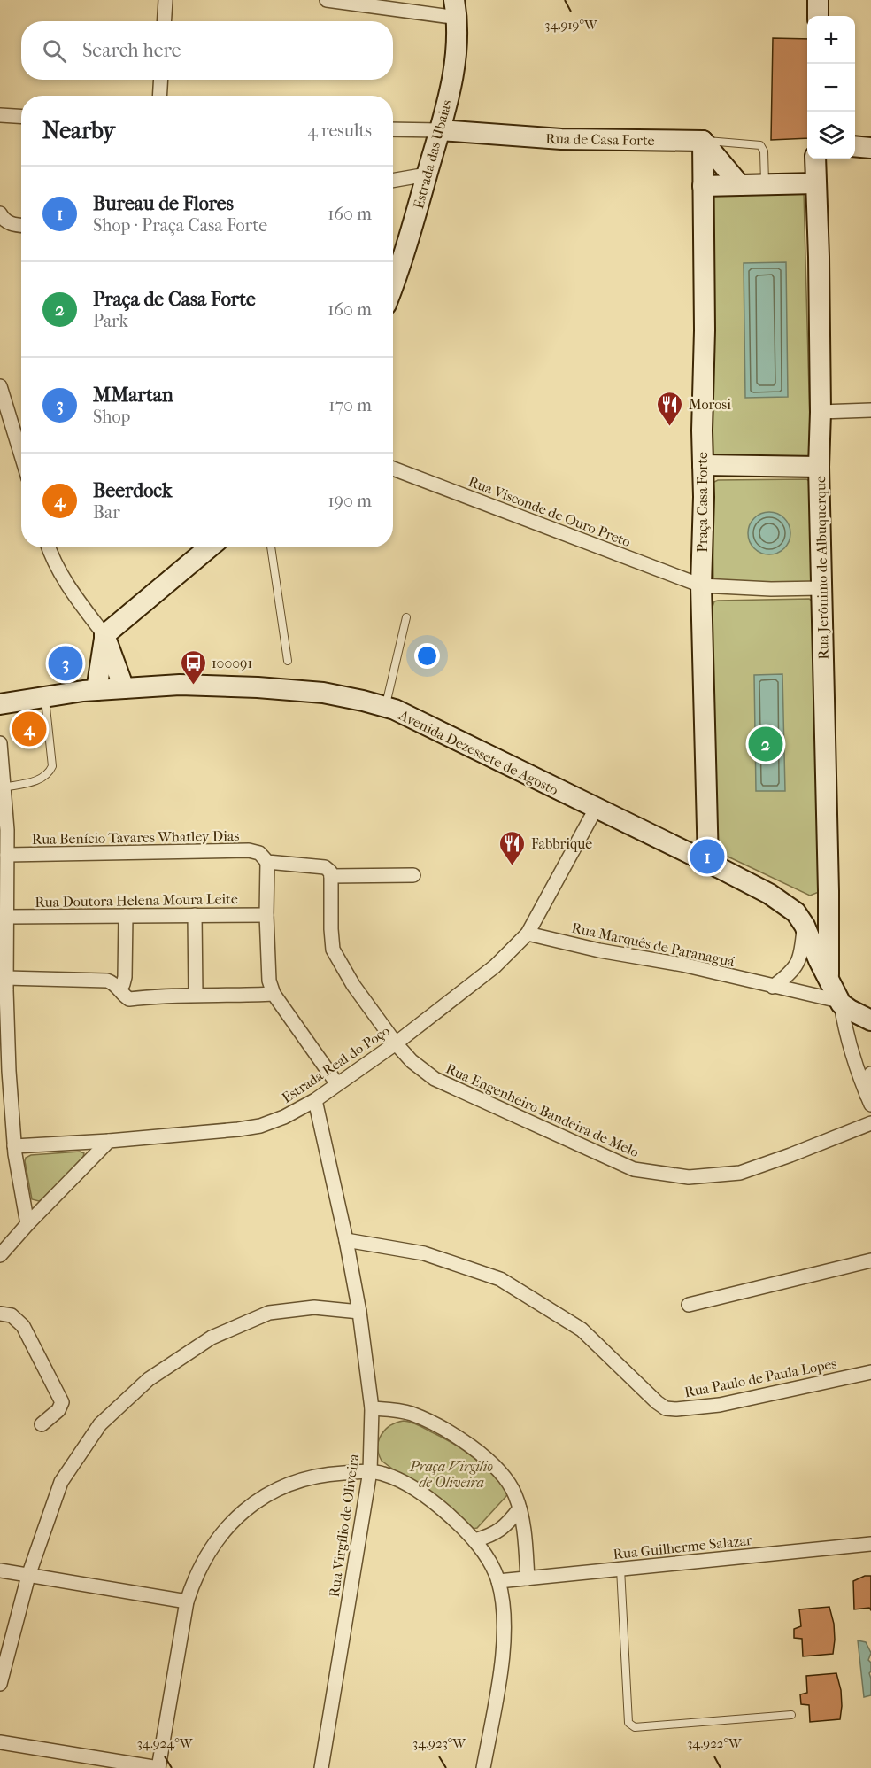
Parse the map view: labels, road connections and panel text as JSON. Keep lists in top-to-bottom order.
{
  "streets": {
    "street": [
      "Rua de Casa Forte",
      "Estrada das Ubaias",
      "Praça Casa Forte",
      "Rua Visconde de Ouro Preto",
      "Rua Jerônimo de Albuquerque",
      "Avenida Dezessete de Agosto",
      "Rua Benício Tavares Whatley Dias",
      "Rua Doutora Helena Moura Leite",
      "Rua Marquês de Paranaguá",
      "Estrada Real do Poço",
      "Rua Engenheiro Bandeira de Melo",
      "Rua Paulo de Paula Lopes",
      "Rua Virgílio de Oliveira",
      "Rua Guilherme Salazar"
    ]
  },
  "crossings": [
    ["Rua de Casa Forte", "Estrada das Ubaias"],
    ["Rua de Casa Forte", "Praça Casa Forte"],
    ["Praça Casa Forte", "Rua Visconde de Ouro Preto"],
    ["Praça Casa Forte", "Avenida Dezessete de Agosto"],
    ["Rua Visconde de Ouro Preto", "Rua Jerônimo de Albuquerque"],
    ["Rua Jerônimo de Albuquerque", "Avenida Dezessete de Agosto"],
    ["Avenida Dezessete de Agosto", "Rua Marquês de Paranaguá"],
    ["Avenida Dezessete de Agosto", "Estrada Real do Poço"],
    ["Rua Benício Tavares Whatley Dias", "Rua Engenheiro Bandeira de Melo"],
    ["Rua Marquês de Paranaguá", "Estrada Real do Poço"],
    ["Estrada Real do Poço", "Rua Engenheiro Bandeira de Melo"],
    ["Estrada Real do Poço", "Rua Virgílio de Oliveira"],
    ["Rua Paulo de Paula Lopes", "Rua Virgílio de Oliveira"]
  ],
  "parks": ["Praça Virgilio de Oliveira"],
  "places": {
    "restaurant": ["Morosi", "Fabbrique"],
    "bus stop": ["100091"]
  },
  "page": {
    "map_buttons": ["+", "−"],
    "search": "Search here",
    "heading": ["Nearby", "4 results"],
    "list": [
      {
        "mark": "1",
        "name": "Bureau de Flores",
        "note": "Shop · Praça Casa Forte",
        "value": "160 m"
      },
      {
        "mark": "2",
        "name": "Praça de Casa Forte",
        "note": "Park",
        "value": "160 m"
      },
      {
        "mark": "3",
        "name": "MMartan",
        "note": "Shop",
        "value": "170 m"
      },
      {
        "mark": "4",
        "name": "Beerdock",
        "note": "Bar",
        "value": "190 m"
      }
    ],
    "pins": [
      "3",
      "4",
      "2",
      "1"
    ]
  },
  "coordinates": [
    "34.919°W",
    "34.924°W",
    "34.923°W",
    "34.922°W"
  ]
}
